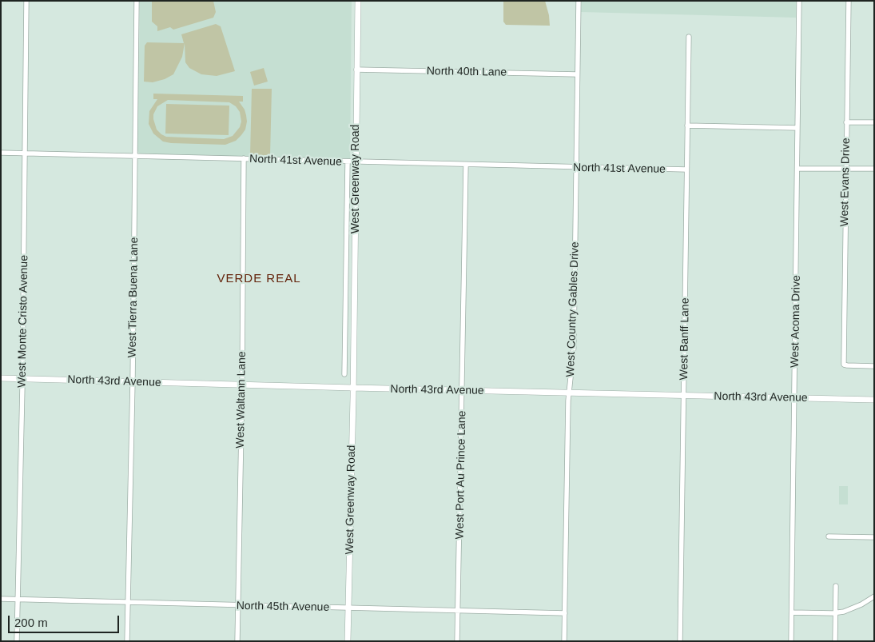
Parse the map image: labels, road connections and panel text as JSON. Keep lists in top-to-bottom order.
{
  "streets": {
    "main road": ["West Greenway Road", "North 43rd Avenue"],
    "street": [
      "North 40th Lane",
      "North 41st Avenue",
      "West Evans Drive",
      "West Tierra Buena Lane",
      "West Country Gables Drive",
      "West Monte Cristo Avenue",
      "West Acoma Drive",
      "West Banff Lane",
      "West Waltann Lane",
      "West Port Au Prince Lane",
      "North 45th Avenue"
    ]
  },
  "crossings": [
    ["North 40th Lane", "West Greenway Road"],
    ["North 40th Lane", "West Country Gables Drive"],
    ["North 41st Avenue", "West Greenway Road"],
    ["North 41st Avenue", "West Tierra Buena Lane"],
    ["North 41st Avenue", "West Country Gables Drive"],
    ["North 41st Avenue", "West Monte Cristo Avenue"],
    ["North 41st Avenue", "West Banff Lane"],
    ["North 41st Avenue", "West Waltann Lane"],
    ["North 41st Avenue", "West Port Au Prince Lane"],
    ["West Greenway Road", "North 43rd Avenue"],
    ["West Greenway Road", "North 45th Avenue"],
    ["West Tierra Buena Lane", "North 43rd Avenue"],
    ["West Tierra Buena Lane", "North 45th Avenue"],
    ["West Country Gables Drive", "North 43rd Avenue"],
    ["West Country Gables Drive", "North 45th Avenue"],
    ["West Monte Cristo Avenue", "North 43rd Avenue"],
    ["West Monte Cristo Avenue", "North 45th Avenue"],
    ["West Acoma Drive", "North 43rd Avenue"],
    ["West Banff Lane", "North 43rd Avenue"],
    ["North 43rd Avenue", "West Waltann Lane"],
    ["North 43rd Avenue", "West Port Au Prince Lane"],
    ["West Waltann Lane", "North 45th Avenue"],
    ["West Port Au Prince Lane", "North 45th Avenue"]
  ],
  "districts": ["VERDE REAL"],
  "scale_bar": "200 m"
}
